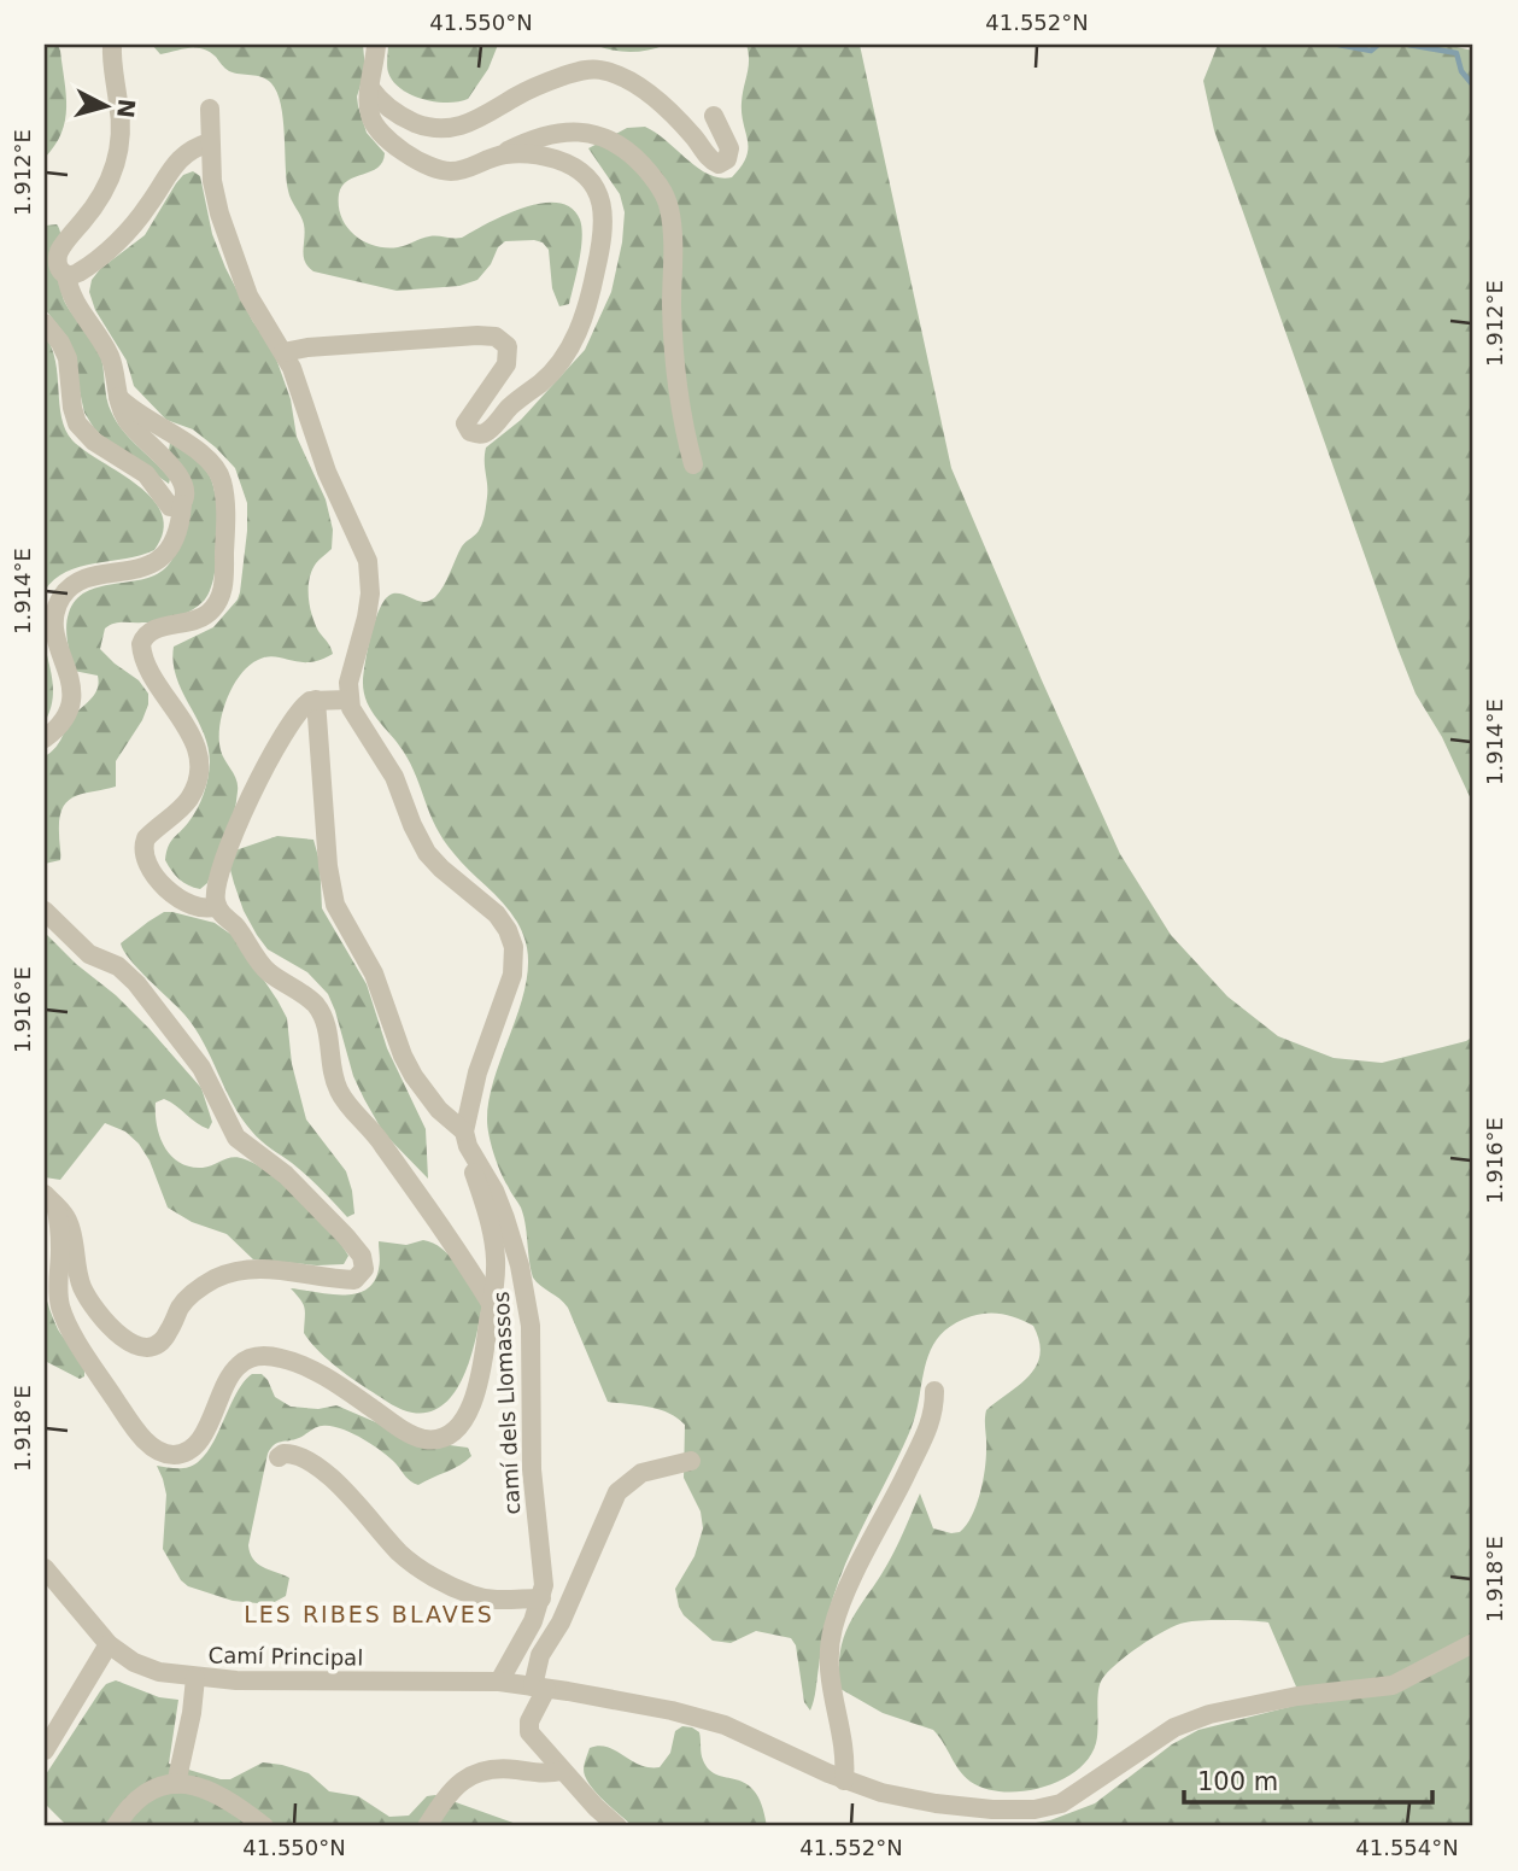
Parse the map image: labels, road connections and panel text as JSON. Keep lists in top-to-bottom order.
{
  "streets": {
    "street": ["camí dels Llomassos", "Camí Principal"]
  },
  "crossings": [
    ["camí dels Llomassos", "Camí Principal"]
  ],
  "districts": ["LES RIBES BLAVES"],
  "scale_bar": "100 m",
  "north": "right",
  "coordinates": [
    "41.550°N",
    "41.552°N",
    "1.912°E",
    "1.914°E",
    "1.916°E",
    "1.918°E",
    "41.554°N"
  ]
}
